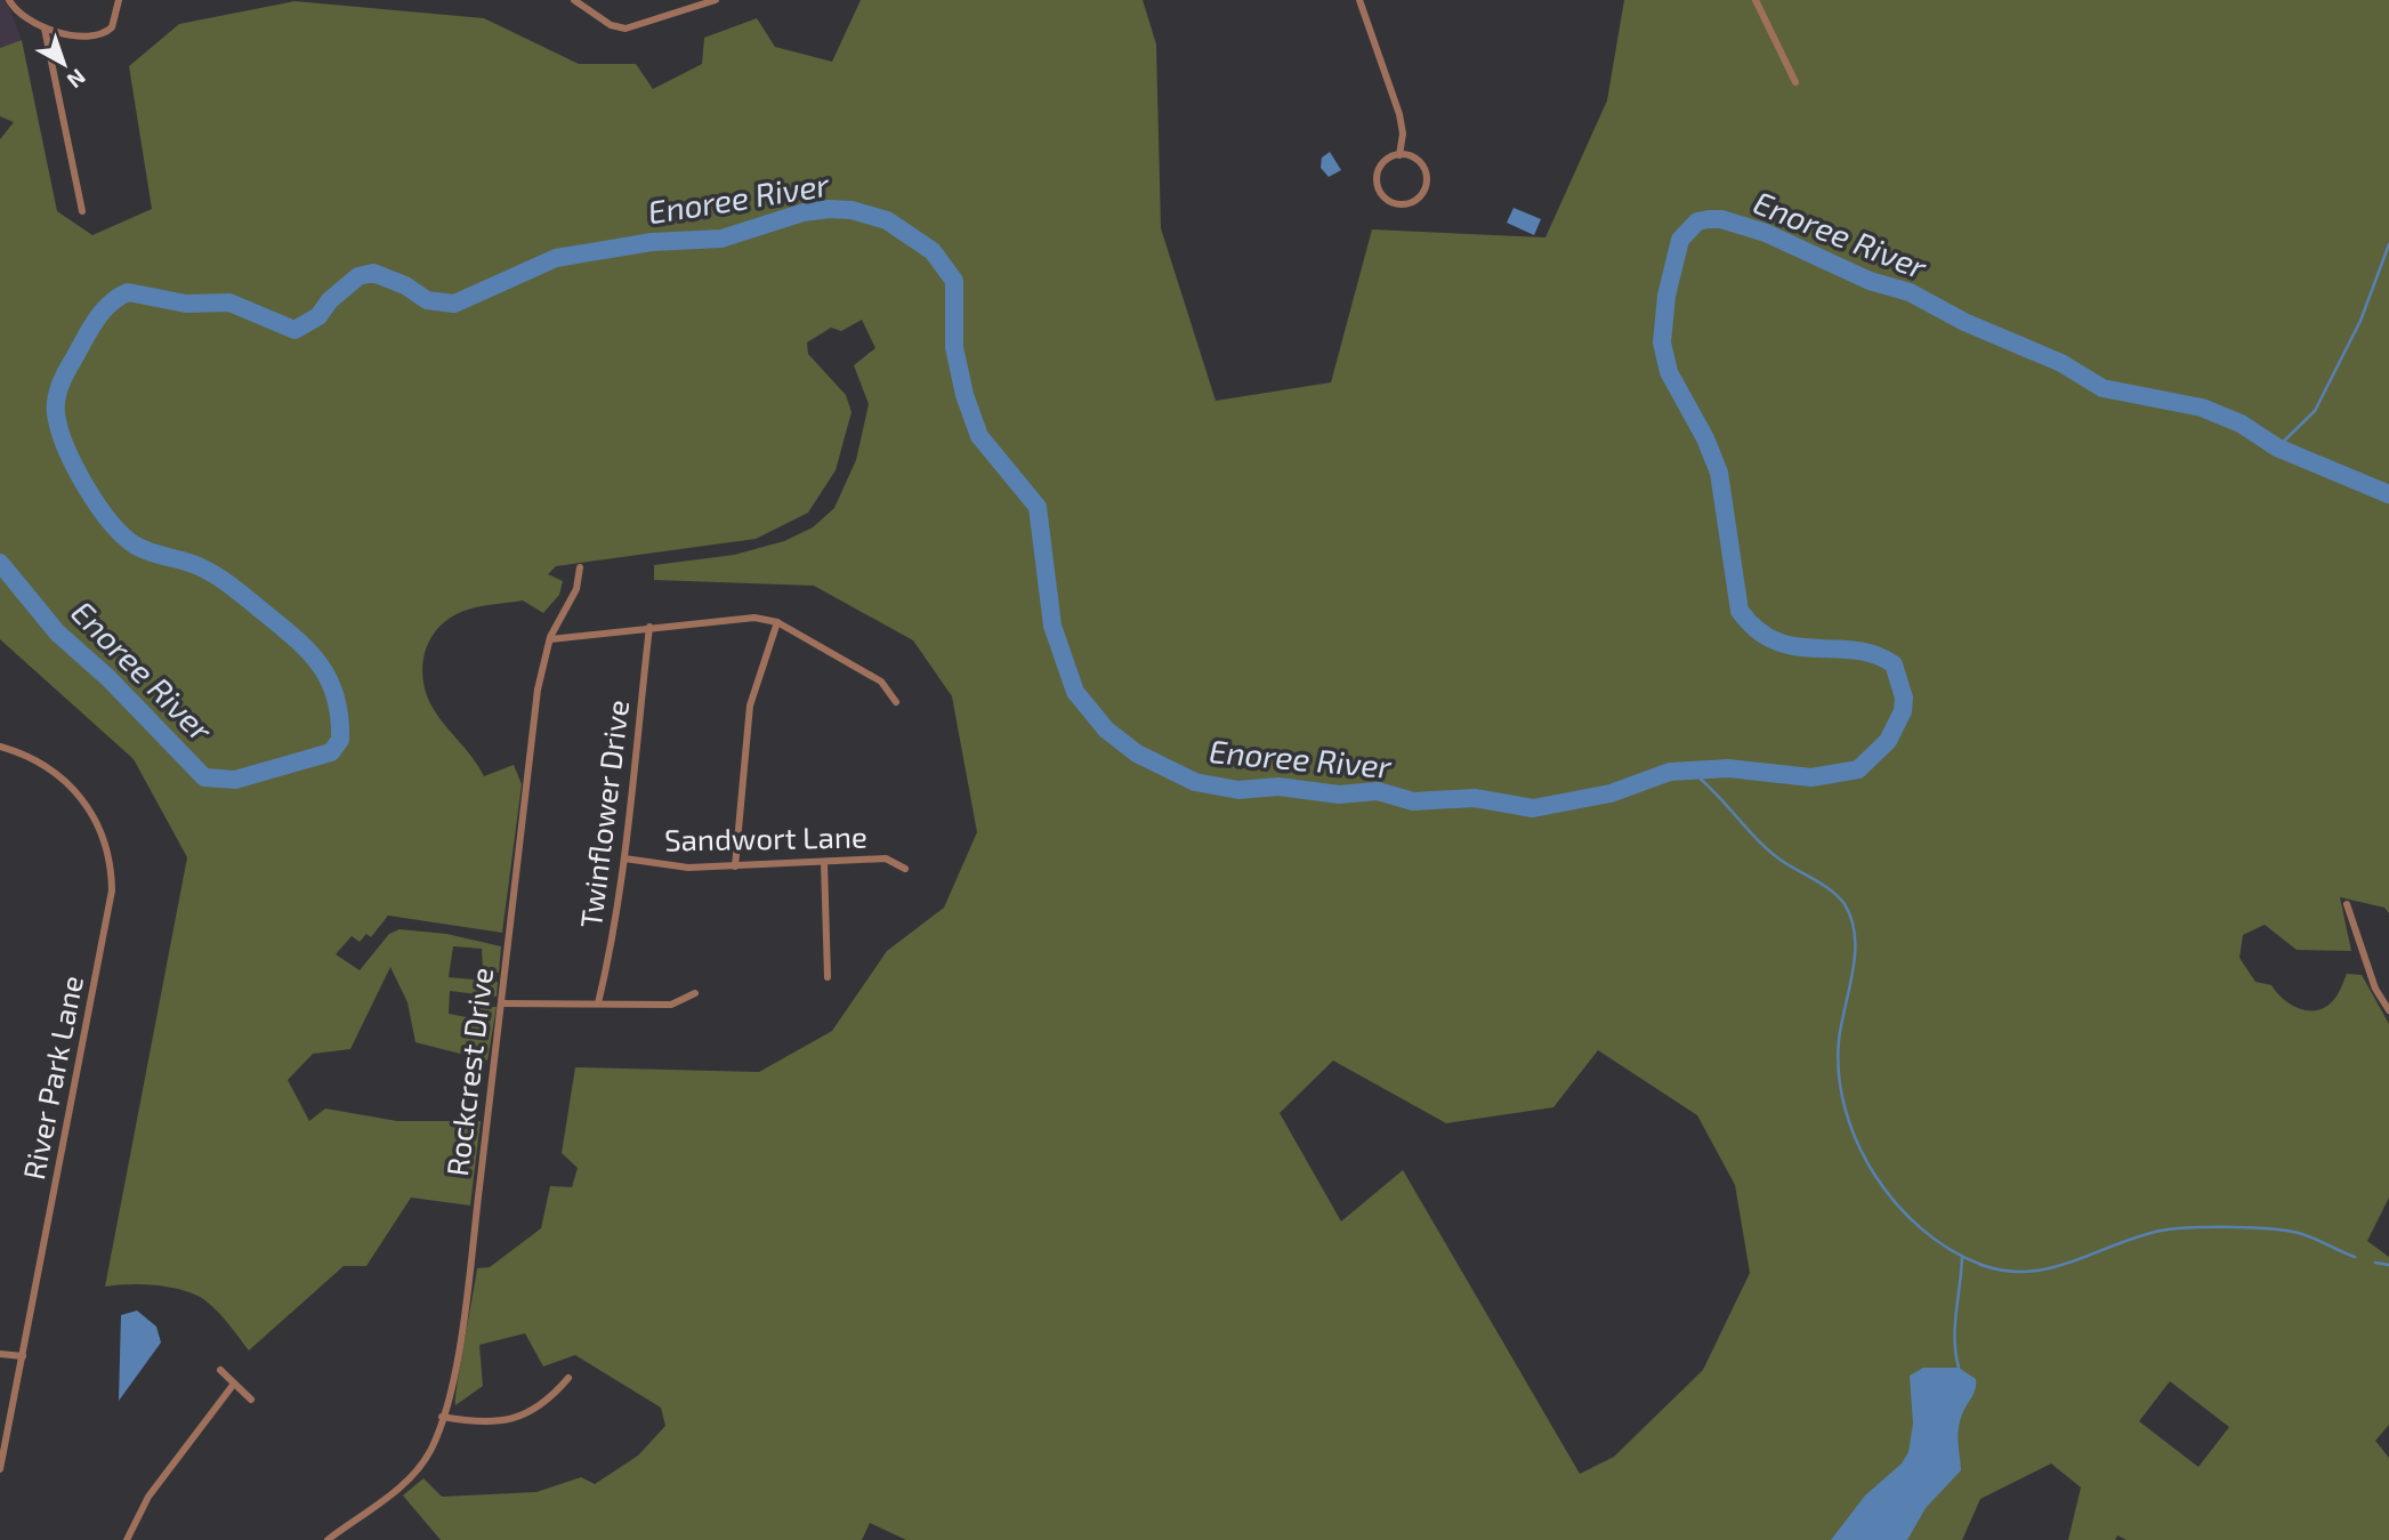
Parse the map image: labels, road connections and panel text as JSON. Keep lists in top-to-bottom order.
{
  "streets": {
    "street": [
      "Twinflower Drive",
      "Sandwort Lane",
      "Rockcrest Drive",
      "River Park Lane"
    ]
  },
  "crossings": [
    ["Twinflower Drive", "Sandwort Lane"]
  ],
  "water": ["Enoree River"],
  "north": "bottom right"
}
